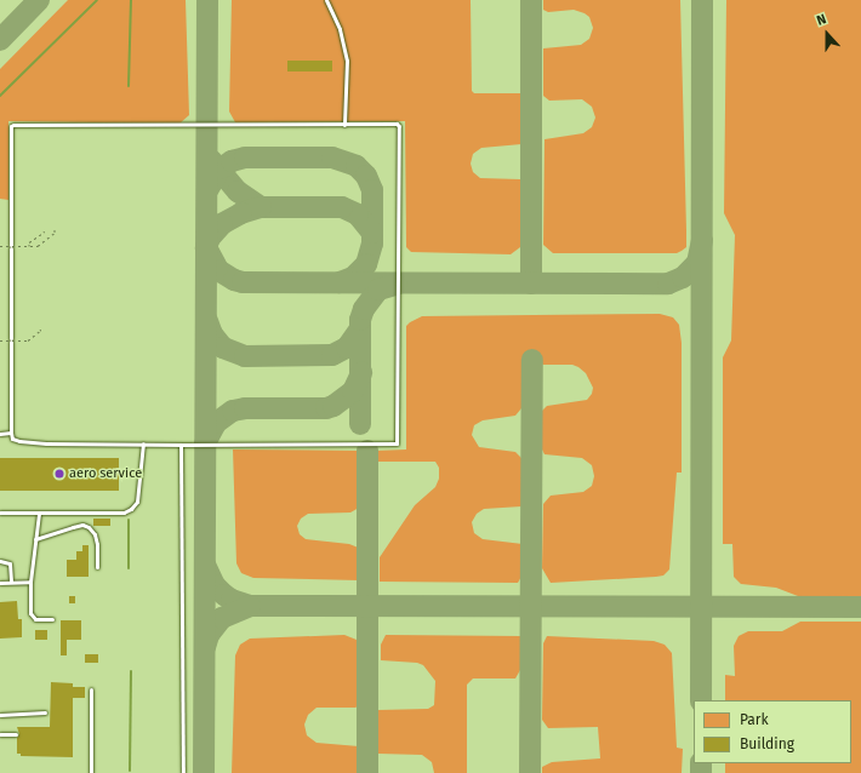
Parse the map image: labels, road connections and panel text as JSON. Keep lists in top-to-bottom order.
{
  "places": ["aero service"],
  "legend": ["Park", "Building"],
  "north": "top"
}
